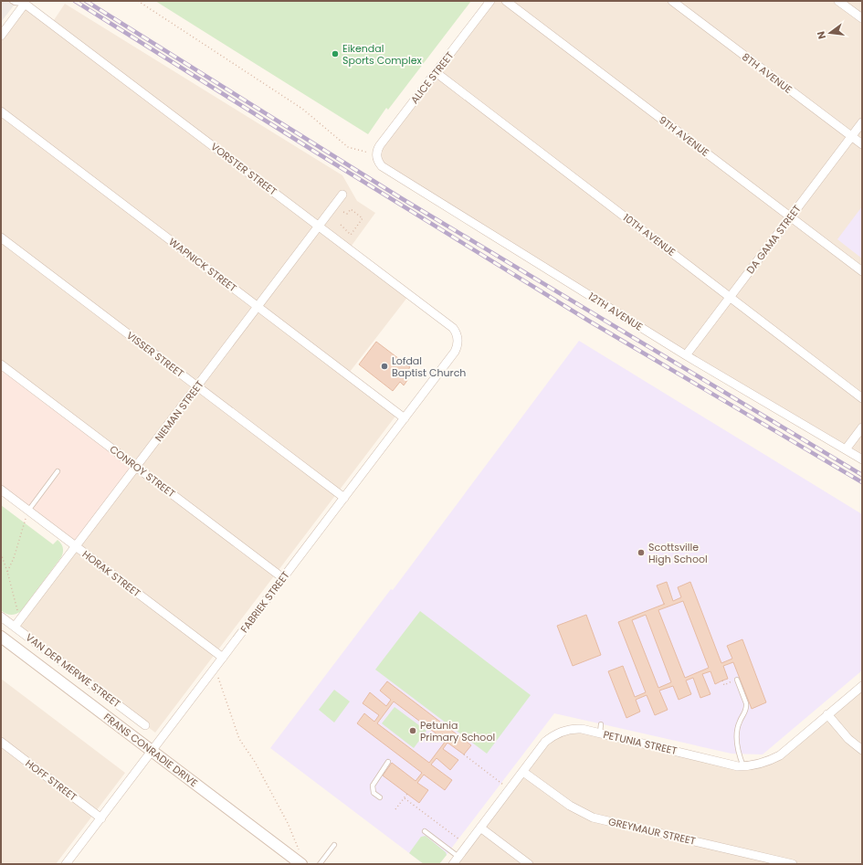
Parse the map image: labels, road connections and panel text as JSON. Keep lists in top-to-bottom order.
{
  "streets": {
    "street": [
      "8TH AVENUE",
      "ALICE STREET",
      "9TH AVENUE",
      "VORSTER STREET",
      "10TH AVENUE",
      "DA GAMA STREET",
      "WAPNICK STREET",
      "12TH AVENUE",
      "VISSER STREET",
      "NIEMAN STREET",
      "CONROY STREET",
      "HORAK STREET",
      "FABRIEK STREET",
      "VAN DER MERWE STREET",
      "PETUNIA STREET",
      "FRANS CONRADIE DRIVE",
      "HOFF STREET",
      "GREYMAUR STREET"
    ]
  },
  "crossings": [
    ["8TH AVENUE", "DA GAMA STREET"],
    ["ALICE STREET", "10TH AVENUE"],
    ["ALICE STREET", "12TH AVENUE"],
    ["9TH AVENUE", "DA GAMA STREET"],
    ["VORSTER STREET", "NIEMAN STREET"],
    ["VORSTER STREET", "FABRIEK STREET"],
    ["10TH AVENUE", "DA GAMA STREET"],
    ["DA GAMA STREET", "12TH AVENUE"],
    ["WAPNICK STREET", "NIEMAN STREET"],
    ["WAPNICK STREET", "FABRIEK STREET"],
    ["VISSER STREET", "NIEMAN STREET"],
    ["VISSER STREET", "FABRIEK STREET"],
    ["NIEMAN STREET", "CONROY STREET"],
    ["NIEMAN STREET", "HORAK STREET"],
    ["NIEMAN STREET", "VAN DER MERWE STREET"],
    ["CONROY STREET", "FABRIEK STREET"],
    ["HORAK STREET", "FABRIEK STREET"],
    ["FABRIEK STREET", "FRANS CONRADIE DRIVE"],
    ["FABRIEK STREET", "HOFF STREET"],
    ["PETUNIA STREET", "GREYMAUR STREET"]
  ],
  "places": [
    "Eikendal Sports Complex",
    "Lofdal Baptist Church",
    "Scottsville High School",
    "Petunia Primary School"
  ],
  "north": "left"
}
